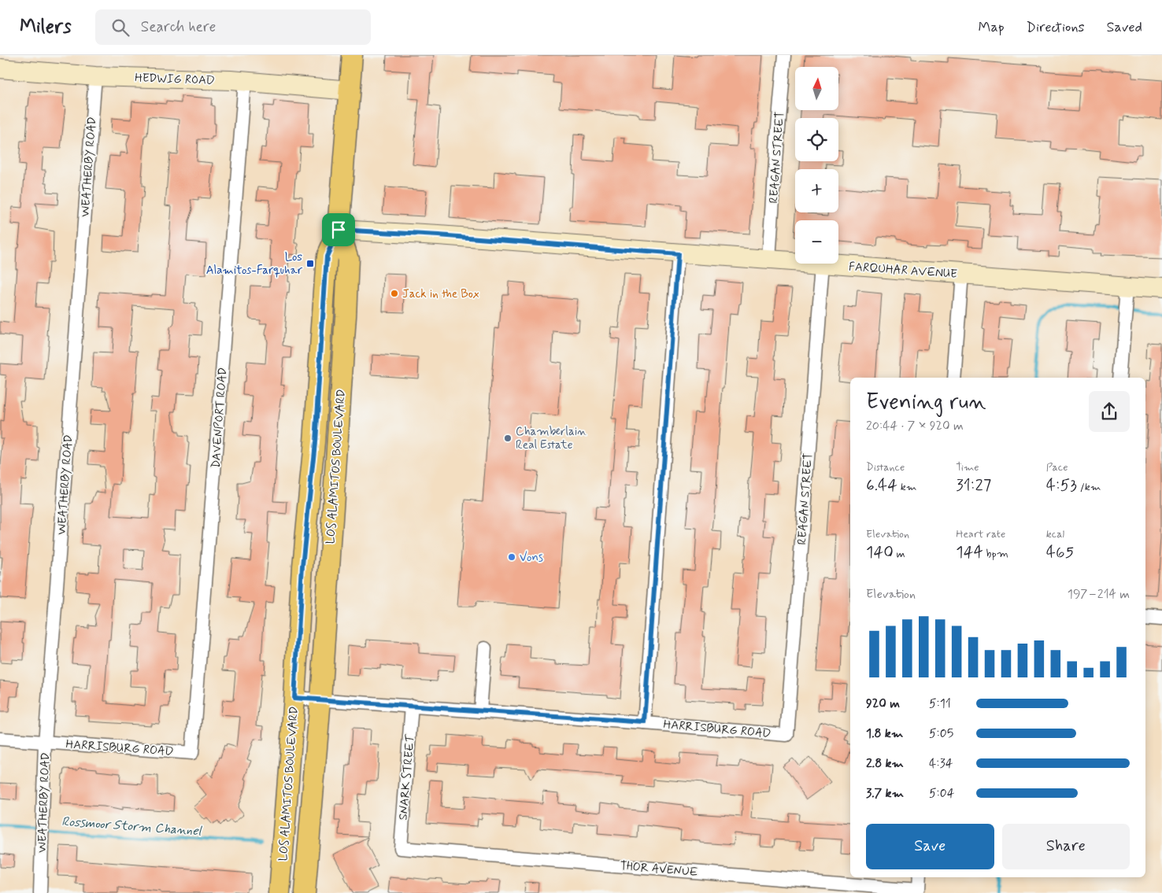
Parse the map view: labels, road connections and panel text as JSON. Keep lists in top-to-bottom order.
{
  "streets": {
    "main road": ["LOS ALAMITOS BOULEVARD"],
    "street": [
      "HEDWIG ROAD",
      "REAGAN STREET",
      "WEATHERBY ROAD",
      "FARQUHAR AVENUE",
      "DAVENPORT ROAD",
      "HARRISBURG ROAD",
      "SNARK STREET",
      "THOR AVENUE"
    ]
  },
  "crossings": [
    ["HEDWIG ROAD", "WEATHERBY ROAD"],
    ["HEDWIG ROAD", "DAVENPORT ROAD"],
    ["HEDWIG ROAD", "LOS ALAMITOS BOULEVARD"],
    ["REAGAN STREET", "FARQUHAR AVENUE"],
    ["REAGAN STREET", "HARRISBURG ROAD"],
    ["WEATHERBY ROAD", "HARRISBURG ROAD"],
    ["FARQUHAR AVENUE", "LOS ALAMITOS BOULEVARD"],
    ["DAVENPORT ROAD", "HARRISBURG ROAD"],
    ["LOS ALAMITOS BOULEVARD", "HARRISBURG ROAD"],
    ["HARRISBURG ROAD", "SNARK STREET"],
    ["SNARK STREET", "THOR AVENUE"]
  ],
  "water": ["Rossmoor Storm Channel"],
  "places": {
    "transit": ["Los Alamitos-Farquhar"],
    "other": ["Jack in the Box", "Chamberlain Real Estate", "Vons"]
  },
  "north": "top",
  "page": {
    "header": "Milers",
    "search": "Search here",
    "nav": ["Map", "Directions", "Saved"],
    "map_buttons": ["+", "−"],
    "heading": ["Evening run", "20:44 · 7 × 920 m"],
    "stats": [
      ["Distance", "6.44 km"],
      ["Time", "31:27"],
      ["Pace", "4:53 /km"],
      ["Elevation", "140 m"],
      ["Heart rate", "144 bpm"],
      ["kcal", "465"]
    ],
    "chart": ["Elevation", "197–214 m"],
    "list": [
      {
        "name": "920 m",
        "note": "5:11"
      },
      {
        "name": "1.8 km",
        "note": "5:05"
      },
      {
        "name": "2.8 km",
        "note": "4:34"
      },
      {
        "name": "3.7 km",
        "note": "5:04"
      }
    ],
    "buttons": ["Save", "Share"]
  }
}
